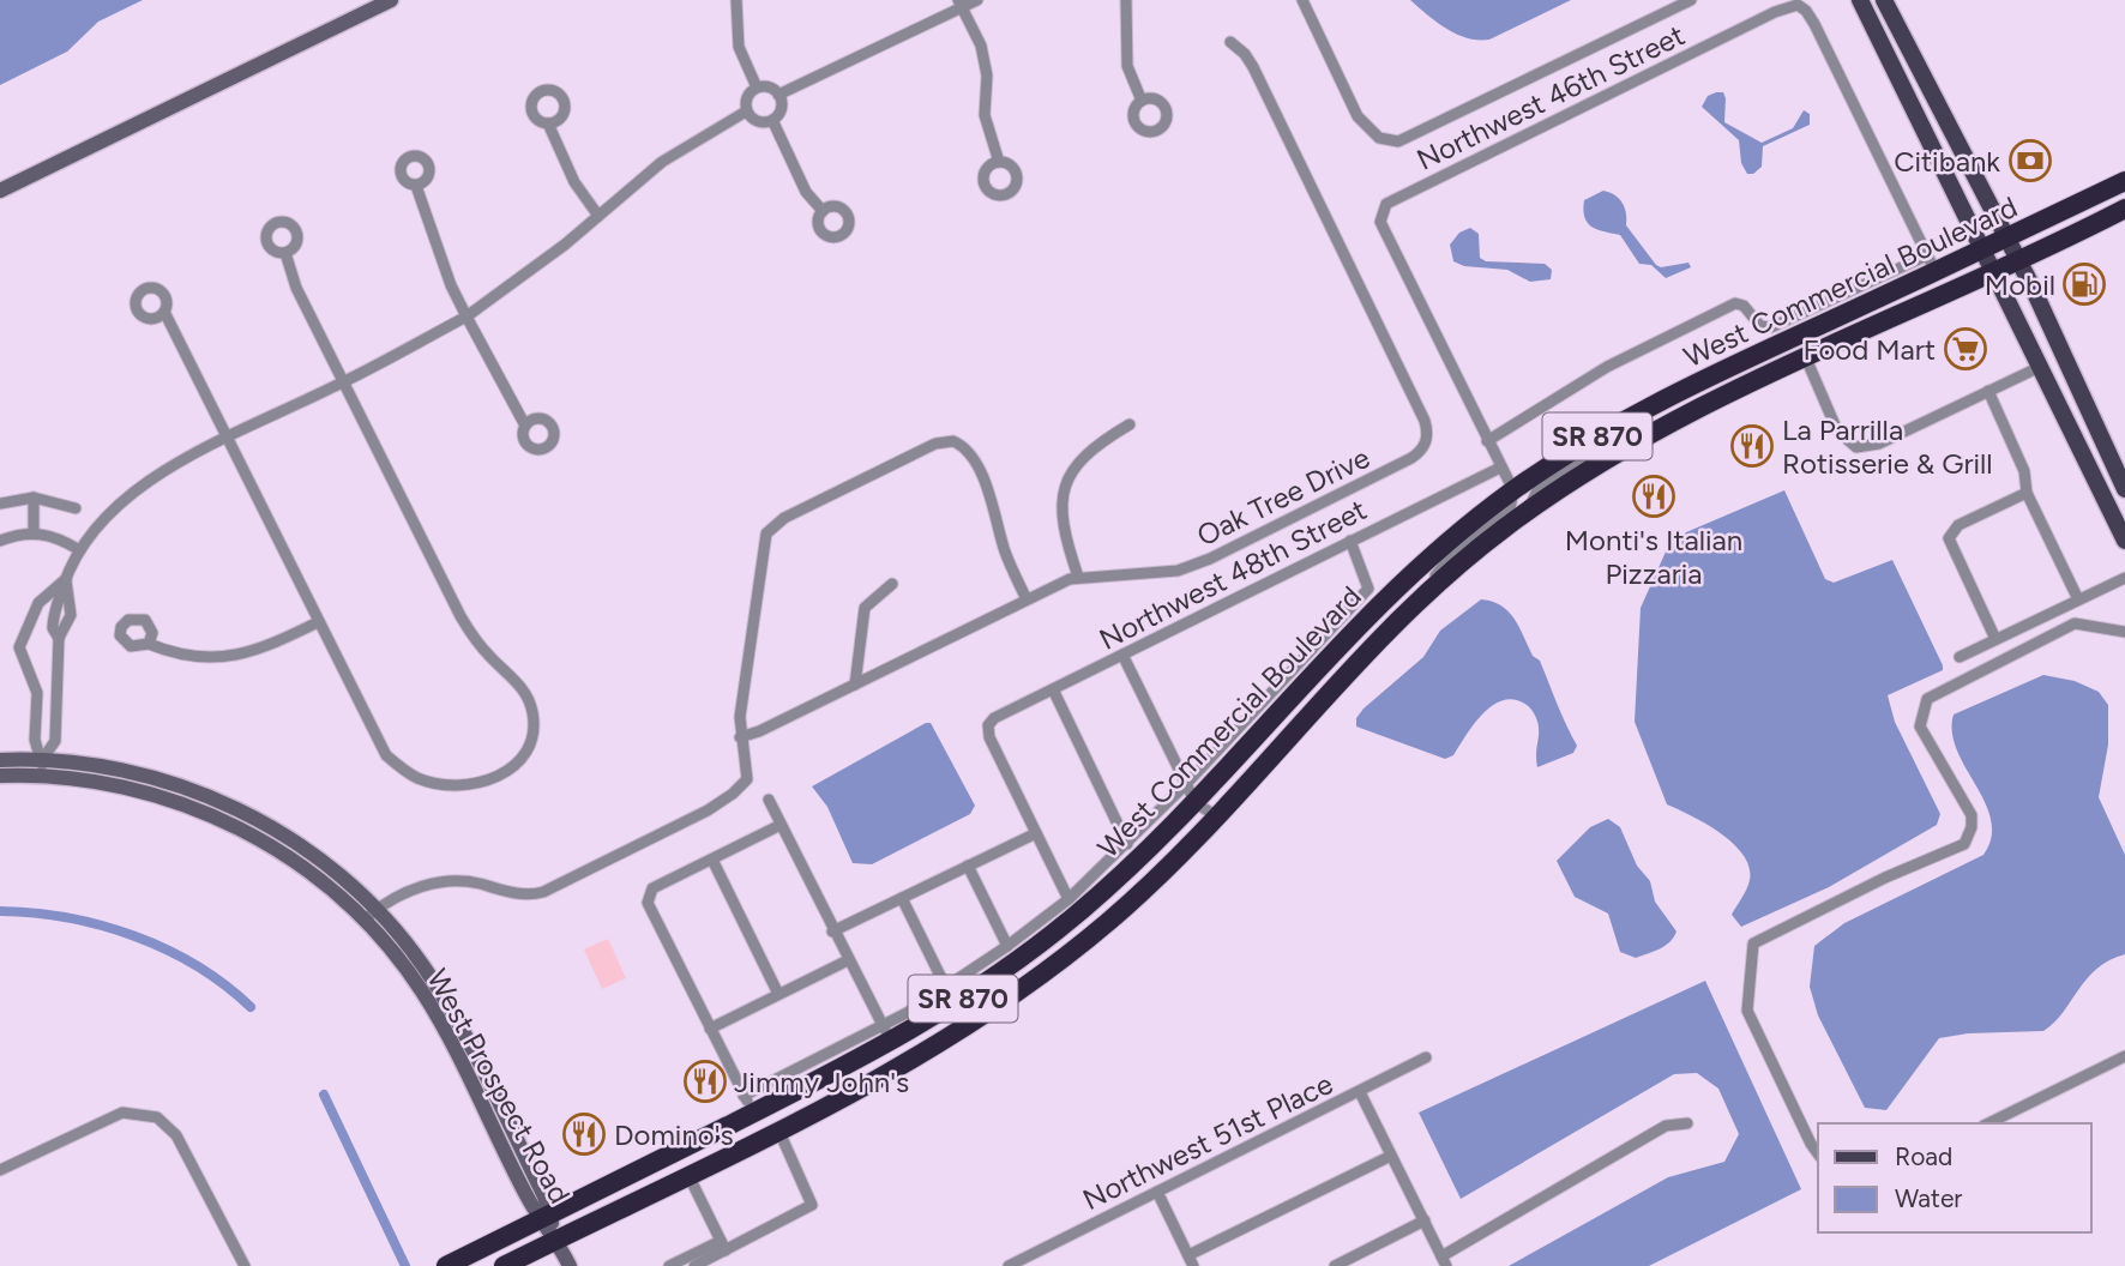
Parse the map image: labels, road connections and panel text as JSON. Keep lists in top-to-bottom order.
{
  "streets": {
    "highway": ["West Commercial Boulevard", "SR 870"],
    "main road": ["West Prospect Road"],
    "street": [
      "Northwest 46th Street",
      "Oak Tree Drive",
      "Northwest 48th Street",
      "Northwest 51st Place"
    ]
  },
  "crossings": [
    ["Northwest 46th Street", "West Commercial Boulevard"],
    ["West Commercial Boulevard", "West Prospect Road"]
  ],
  "places": {
    "bank": ["Citibank"],
    "fuel station": ["Mobil"],
    "supermarket": ["Food Mart"],
    "restaurant": [
      "La Parrilla Rotisserie & Grill",
      "Monti's Italian Pizzaria",
      "Jimmy John's",
      "Domino's"
    ]
  },
  "legend": ["Road", "Water"]
}
